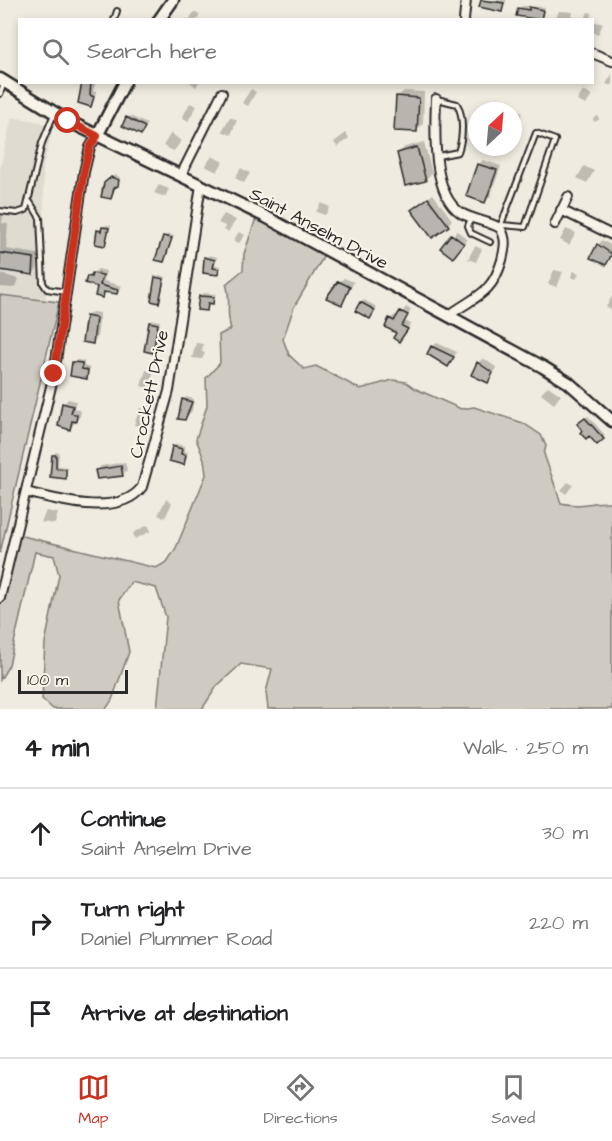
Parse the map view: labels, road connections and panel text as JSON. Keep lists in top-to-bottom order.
{
  "streets": {
    "street": ["Saint Anselm Drive", "Crockett Drive"]
  },
  "crossings": [
    ["Saint Anselm Drive", "Crockett Drive"]
  ],
  "scale_bar": "100 m",
  "north": "top right",
  "page": {
    "search": "Search here",
    "scale": "100 m",
    "heading": ["4 min", "Walk · 250 m"],
    "list": [
      ["Continue", "Saint Anselm Drive", "30 m"],
      ["Turn right", "Daniel Plummer Road", "220 m"],
      "Arrive at destination"
    ],
    "nav": ["Map", "Directions", "Saved"]
  }
}
